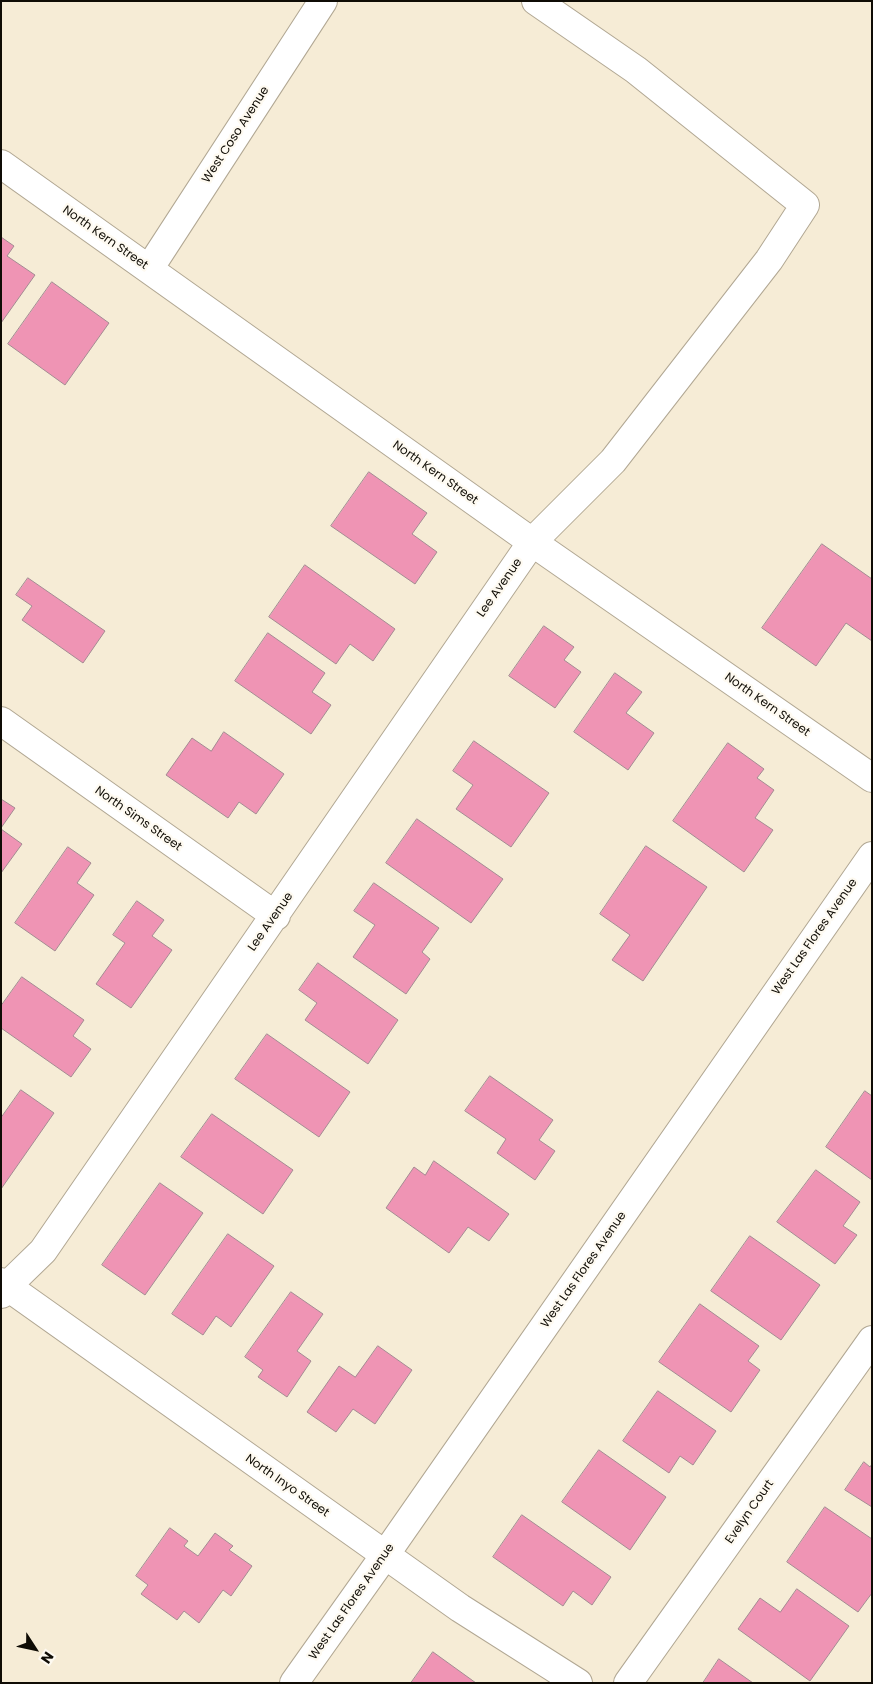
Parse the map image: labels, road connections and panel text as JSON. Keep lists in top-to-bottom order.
{
  "streets": {
    "street": [
      "West Coso Avenue",
      "North Kern Street",
      "Lee Avenue",
      "North Sims Street",
      "West Las Flores Avenue",
      "North Inyo Street",
      "Evelyn Court"
    ]
  },
  "crossings": [
    ["West Coso Avenue", "North Kern Street"],
    ["North Kern Street", "Lee Avenue"],
    ["Lee Avenue", "North Sims Street"],
    ["Lee Avenue", "North Inyo Street"],
    ["West Las Flores Avenue", "North Inyo Street"]
  ],
  "north": "bottom right"
}
